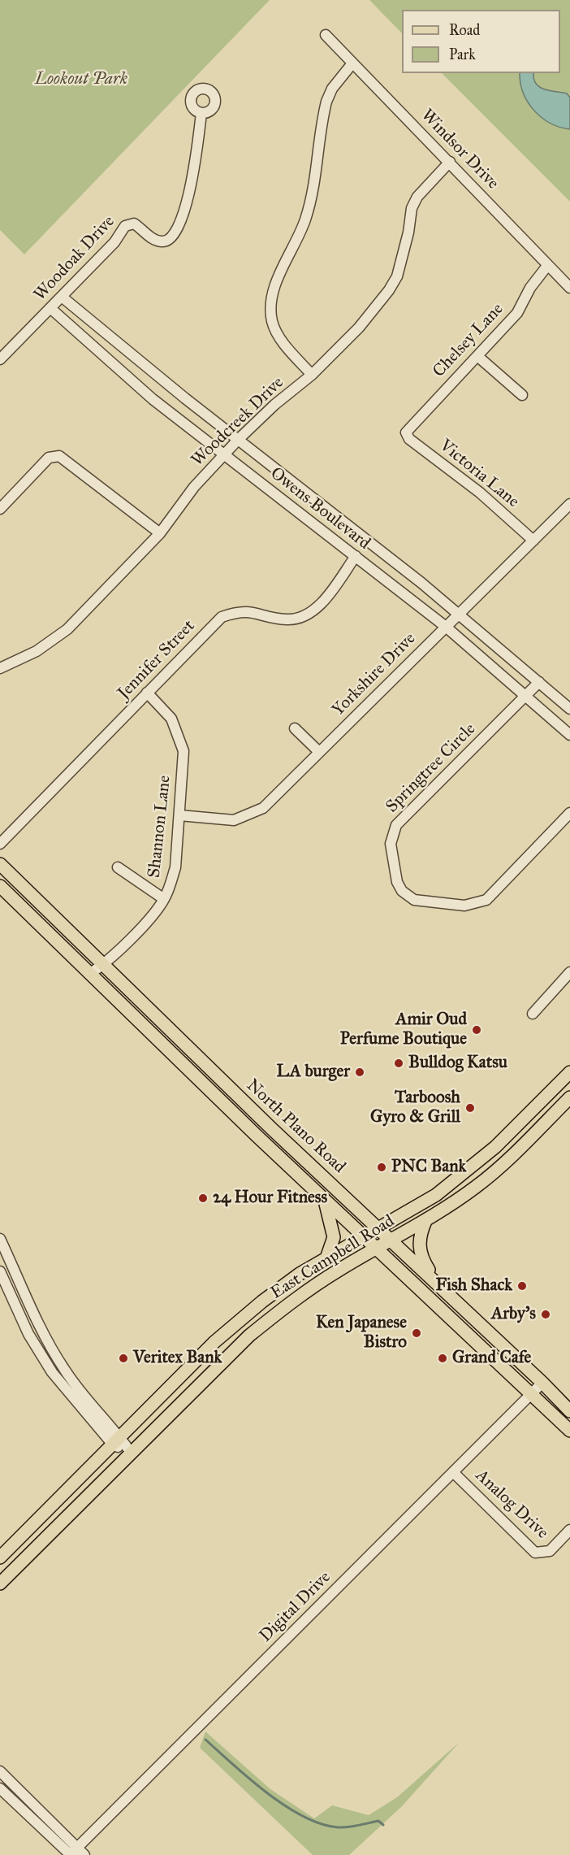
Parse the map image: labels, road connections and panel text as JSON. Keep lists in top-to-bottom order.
{
  "streets": {
    "main road": ["North Plano Road", "East Campbell Road"],
    "street": [
      "Windsor Drive",
      "Woodoak Drive",
      "Chelsey Lane",
      "Woodcreek Drive",
      "Victoria Lane",
      "Owens Boulevard",
      "Jennifer Street",
      "Yorkshire Drive",
      "Springtree Circle",
      "Shannon Lane",
      "Analog Drive",
      "Digital Drive"
    ]
  },
  "crossings": [
    ["Windsor Drive", "Chelsey Lane"],
    ["Windsor Drive", "Woodcreek Drive"],
    ["Woodoak Drive", "Owens Boulevard"],
    ["Chelsey Lane", "Victoria Lane"],
    ["Woodcreek Drive", "Owens Boulevard"],
    ["Victoria Lane", "Yorkshire Drive"],
    ["Owens Boulevard", "Jennifer Street"],
    ["Owens Boulevard", "Yorkshire Drive"],
    ["Owens Boulevard", "Springtree Circle"],
    ["Jennifer Street", "Shannon Lane"],
    ["Yorkshire Drive", "Shannon Lane"],
    ["Shannon Lane", "North Plano Road"],
    ["North Plano Road", "East Campbell Road"],
    ["North Plano Road", "Digital Drive"],
    ["Analog Drive", "Digital Drive"]
  ],
  "parks": ["Lookout Park"],
  "places": [
    "Amir Oud Perfume Boutique",
    "Bulldog Katsu",
    "LA burger",
    "Tarboosh Gyro & Grill",
    "PNC Bank",
    "24 Hour Fitness",
    "Fish Shack",
    "Arby's",
    "Ken Japanese Bistro",
    "Veritex Bank",
    "Grand Cafe"
  ],
  "legend": ["Road", "Park"]
}
